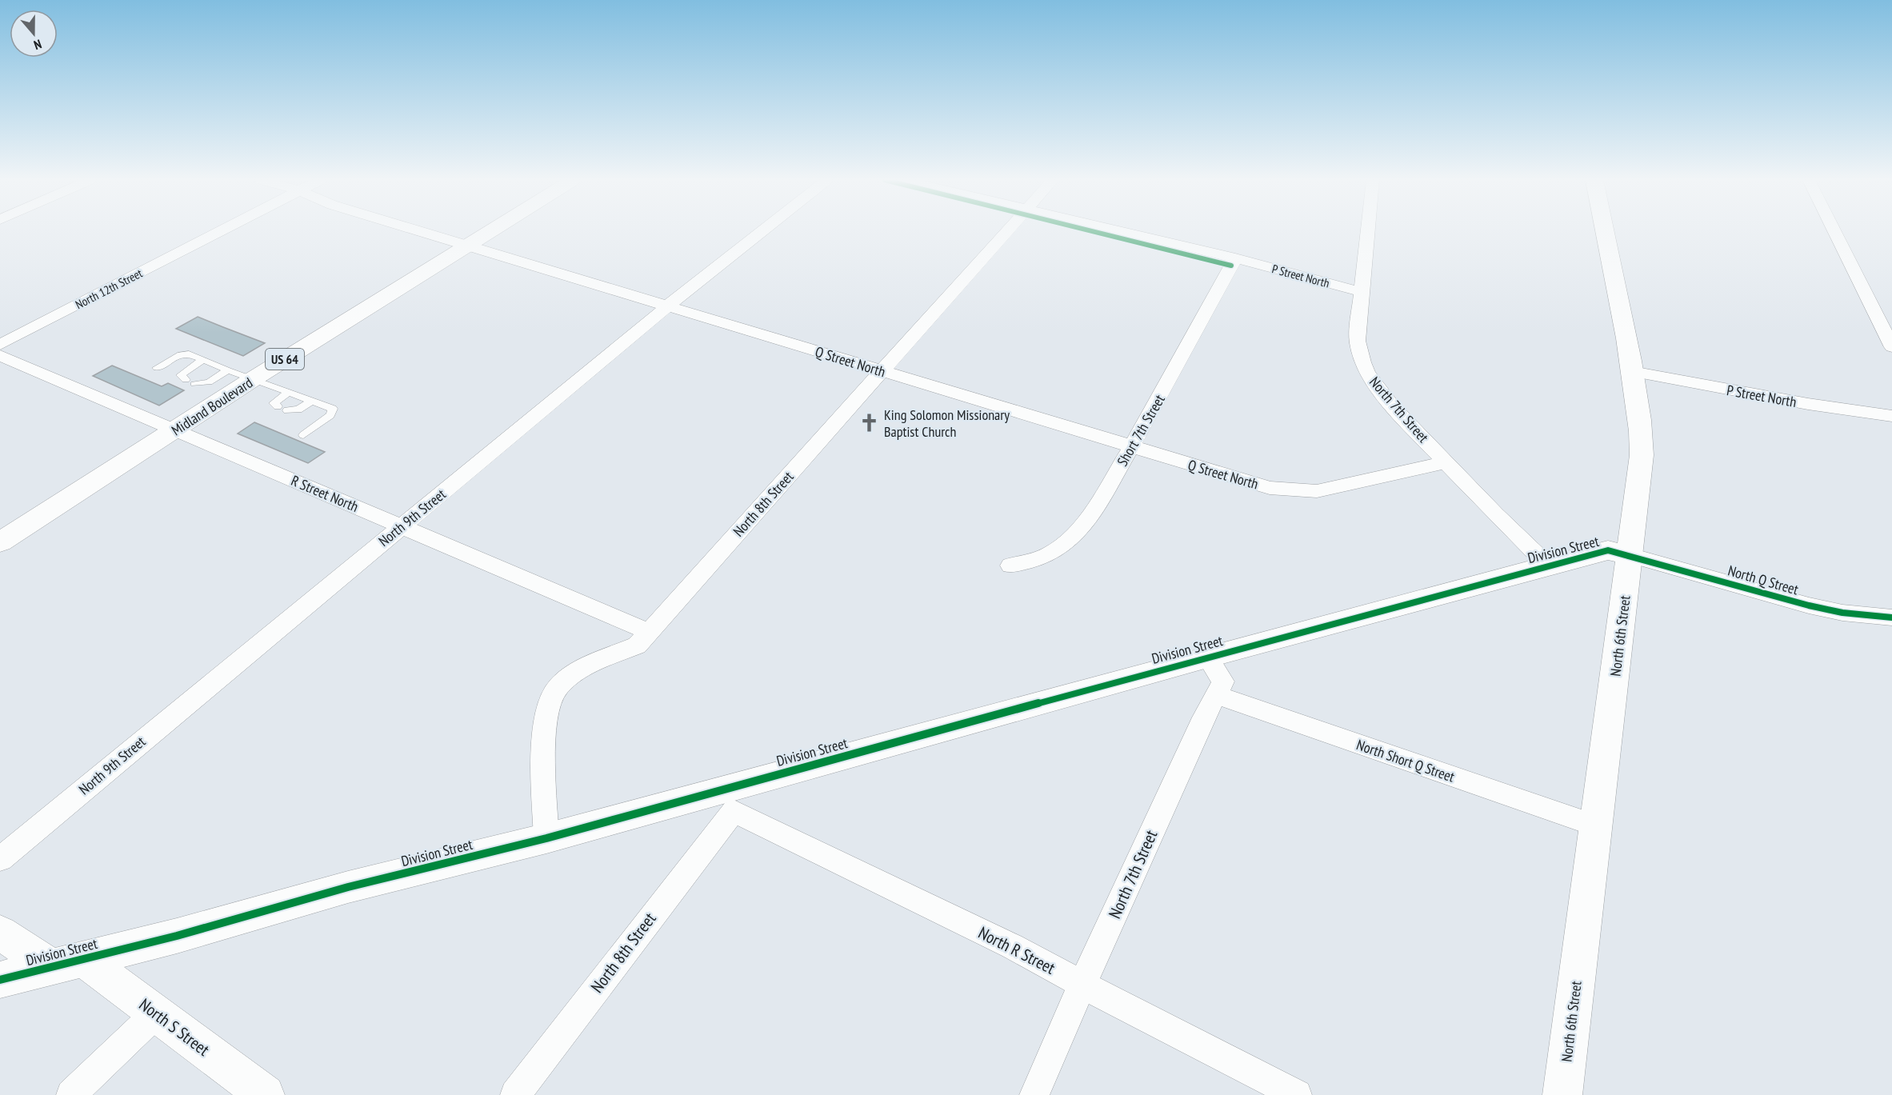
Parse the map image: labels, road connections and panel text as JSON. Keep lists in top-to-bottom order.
{
  "streets": {
    "street": [
      "P Street North",
      "North 12th Street",
      "US 64",
      "Q Street North",
      "Midland Boulevard",
      "North 7th Street",
      "Short 7th Street",
      "R Street North",
      "North 8th Street",
      "North 9th Street",
      "Division Street",
      "North Q Street",
      "North 6th Street",
      "North Short Q Street",
      "North R Street",
      "North S Street"
    ]
  },
  "crossings": [
    ["P Street North", "North 7th Street"],
    ["P Street North", "Short 7th Street"],
    ["P Street North", "North 6th Street"],
    ["Q Street North", "Midland Boulevard"],
    ["Q Street North", "North 7th Street"],
    ["Q Street North", "Short 7th Street"],
    ["Q Street North", "North 8th Street"],
    ["Q Street North", "North 9th Street"],
    ["Midland Boulevard", "R Street North"],
    ["North 7th Street", "Division Street"],
    ["North 7th Street", "North Short Q Street"],
    ["North 7th Street", "North R Street"],
    ["R Street North", "North 8th Street"],
    ["R Street North", "North 9th Street"],
    ["North 8th Street", "Division Street"],
    ["North 8th Street", "North R Street"],
    ["Division Street", "North Q Street"],
    ["Division Street", "North 6th Street"],
    ["Division Street", "North R Street"],
    ["Division Street", "North S Street"],
    ["North Q Street", "North 6th Street"],
    ["North 6th Street", "North Short Q Street"]
  ],
  "places": {
    "church": ["King Solomon Missionary Baptist Church"]
  },
  "north": "bottom"
}
